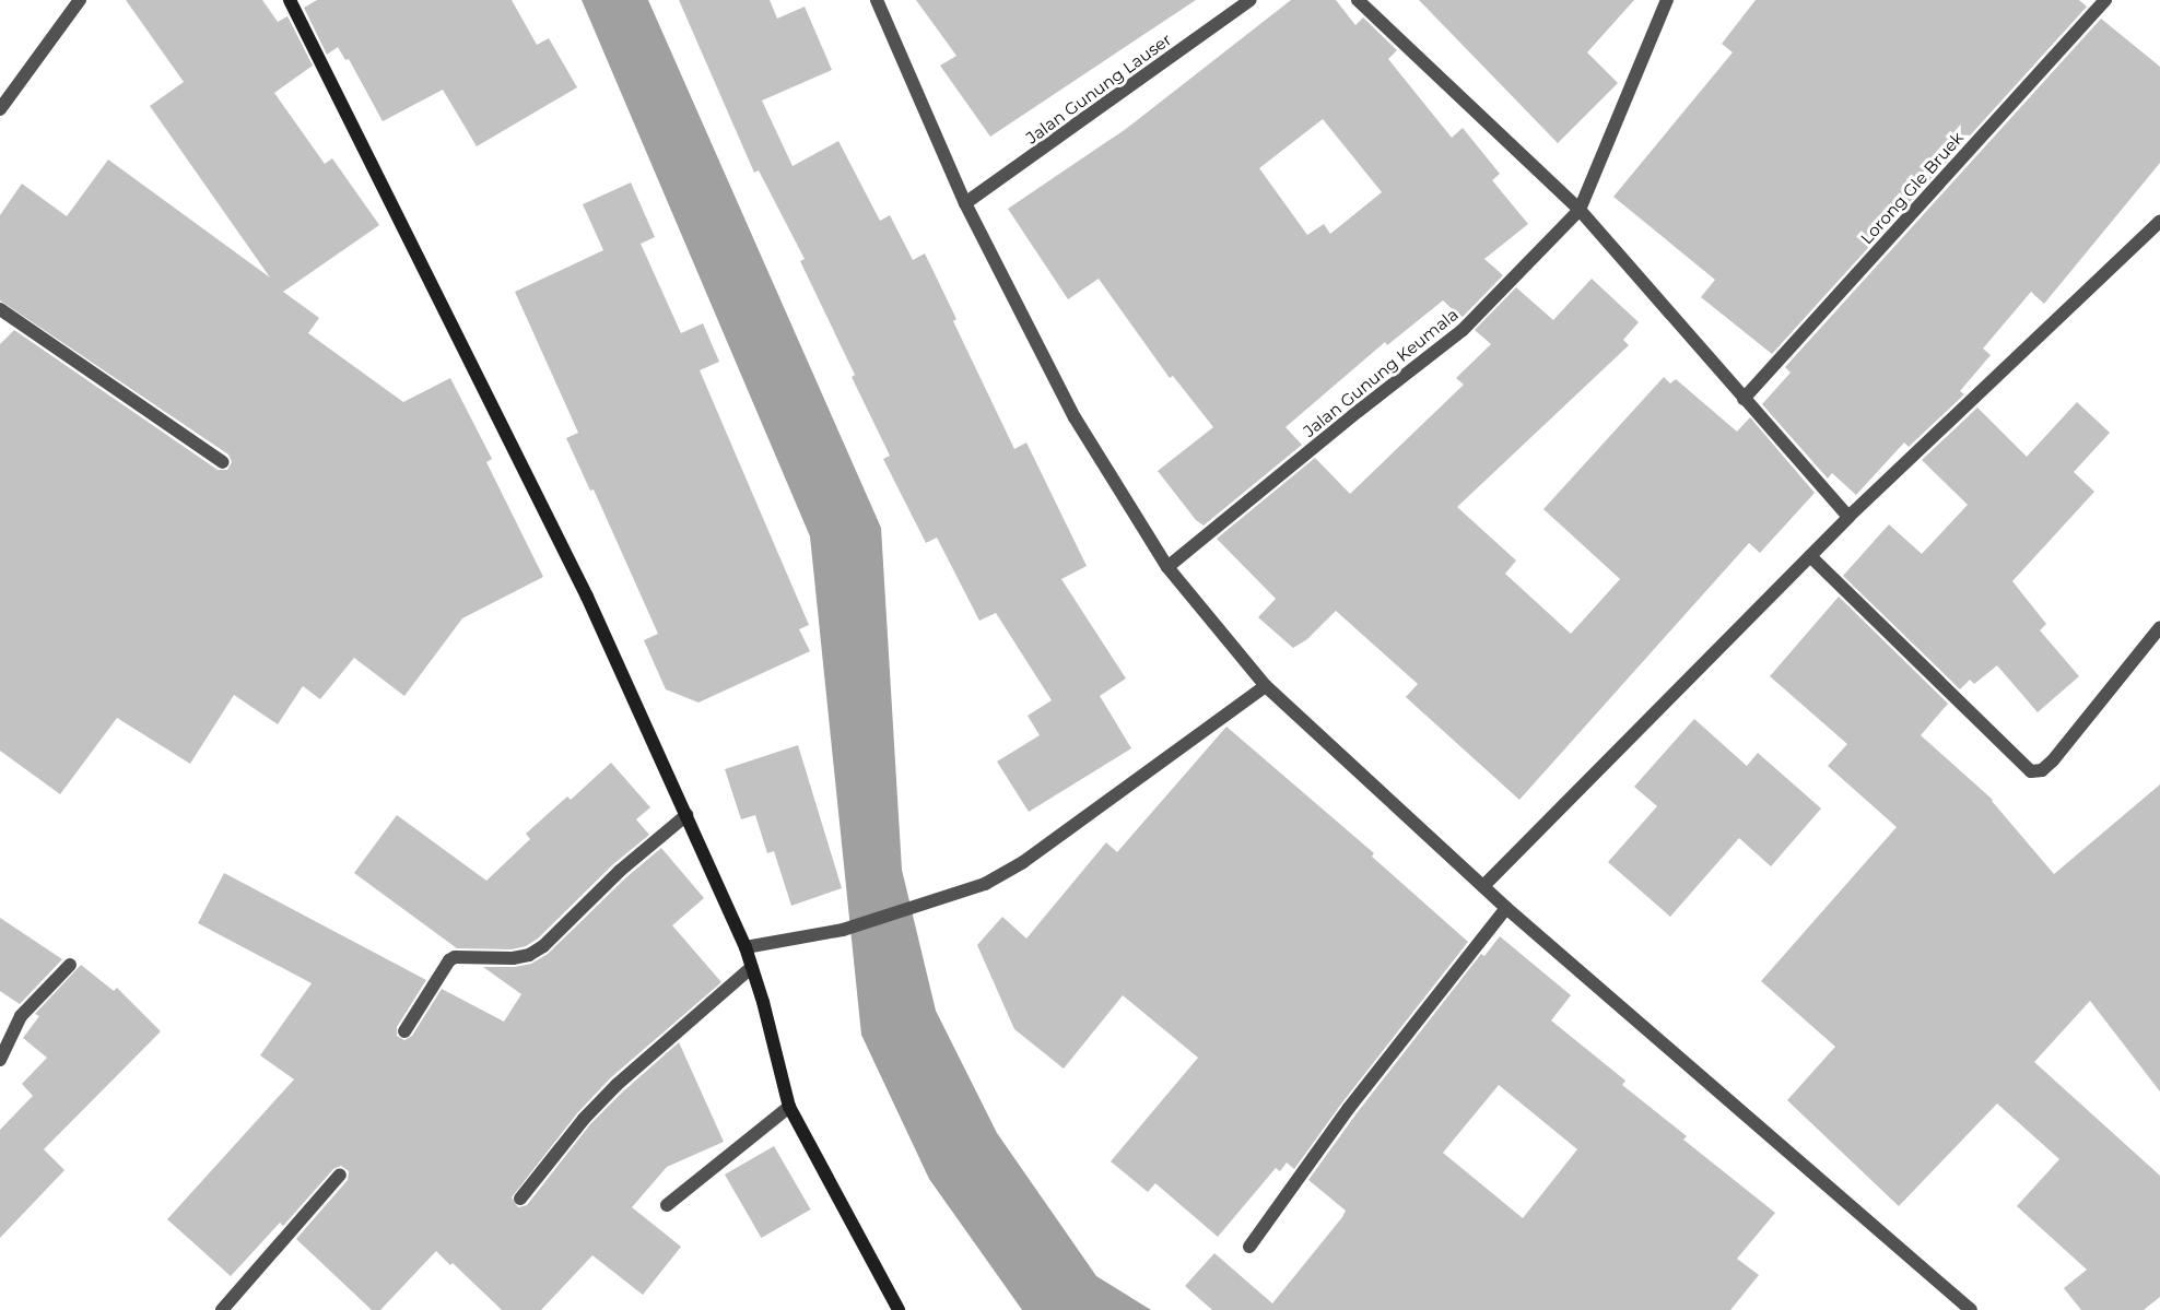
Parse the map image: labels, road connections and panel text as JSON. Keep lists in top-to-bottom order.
{
  "streets": {
    "street": ["Jalan Gunung Lauser", "Lorong Gle Bruek", "Jalan Gunung Keumala"]
  }
}
